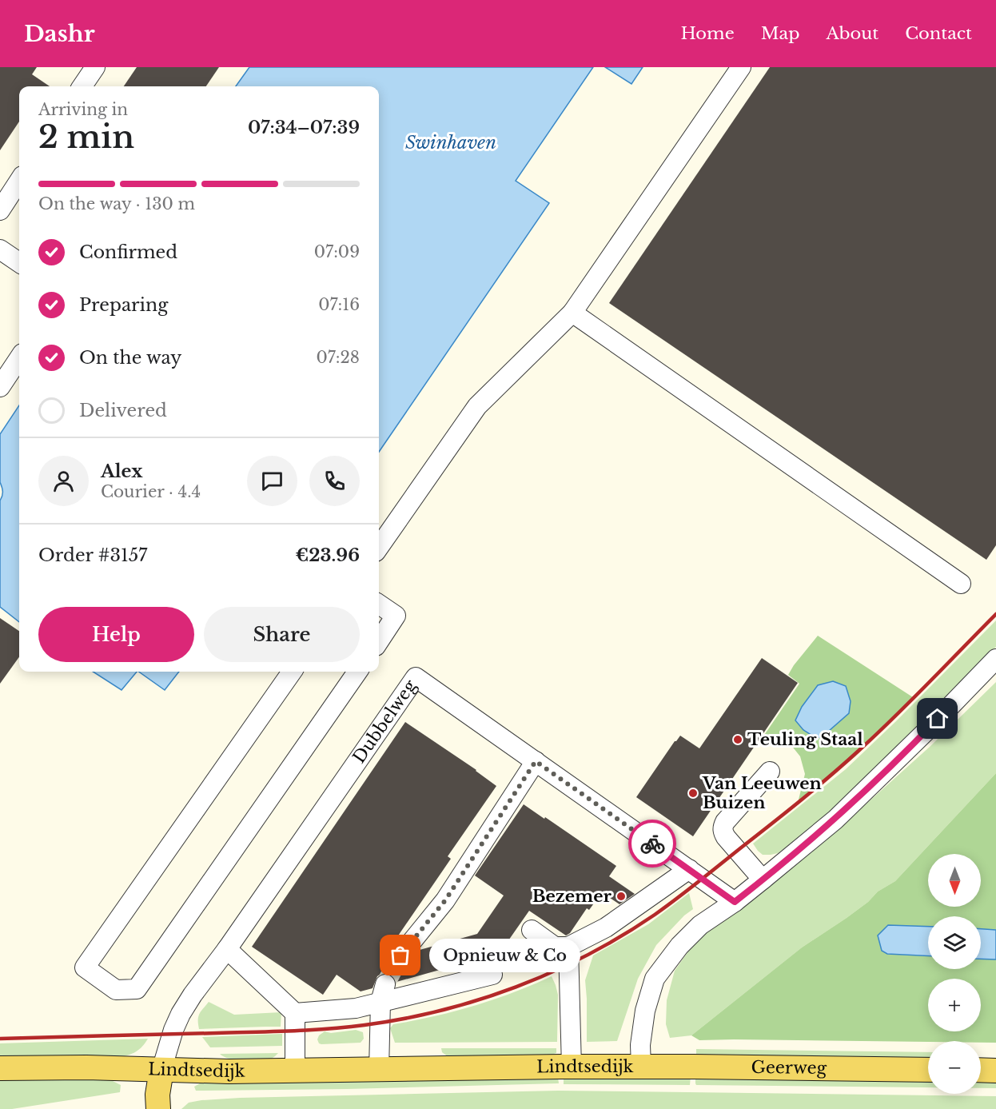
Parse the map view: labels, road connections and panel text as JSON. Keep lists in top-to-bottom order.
{
  "streets": {
    "main road": ["Lindtsedijk", "Geerweg"],
    "street": ["Dubbelweg"]
  },
  "crossings": [
    ["Dubbelweg", "Lindtsedijk"],
    ["Lindtsedijk", "Geerweg"]
  ],
  "water": ["Swinhaven"],
  "places": [
    "Teuling Staal",
    "Van Leeuwen Buizen",
    "Bezemer",
    "Opnieuw & Co"
  ],
  "north": "bottom",
  "page": {
    "header": "Dashr",
    "nav": [
      "Home",
      "Map",
      "About",
      "Contact"
    ],
    "heading": ["2 min", "Arriving in", "07:34–07:39"],
    "panel": [
      "Alex",
      "Courier · 4.4",
      "Order #3157",
      "€23.96"
    ],
    "bar": "On the way · 130 m",
    "list": [
      ["Confirmed", "07:09"],
      ["Preparing", "07:16"],
      ["On the way", "07:28"],
      "Delivered"
    ],
    "buttons": ["Help", "Share"],
    "map_buttons": ["+", "−"],
    "bubble": "Opnieuw & Co"
  }
}
